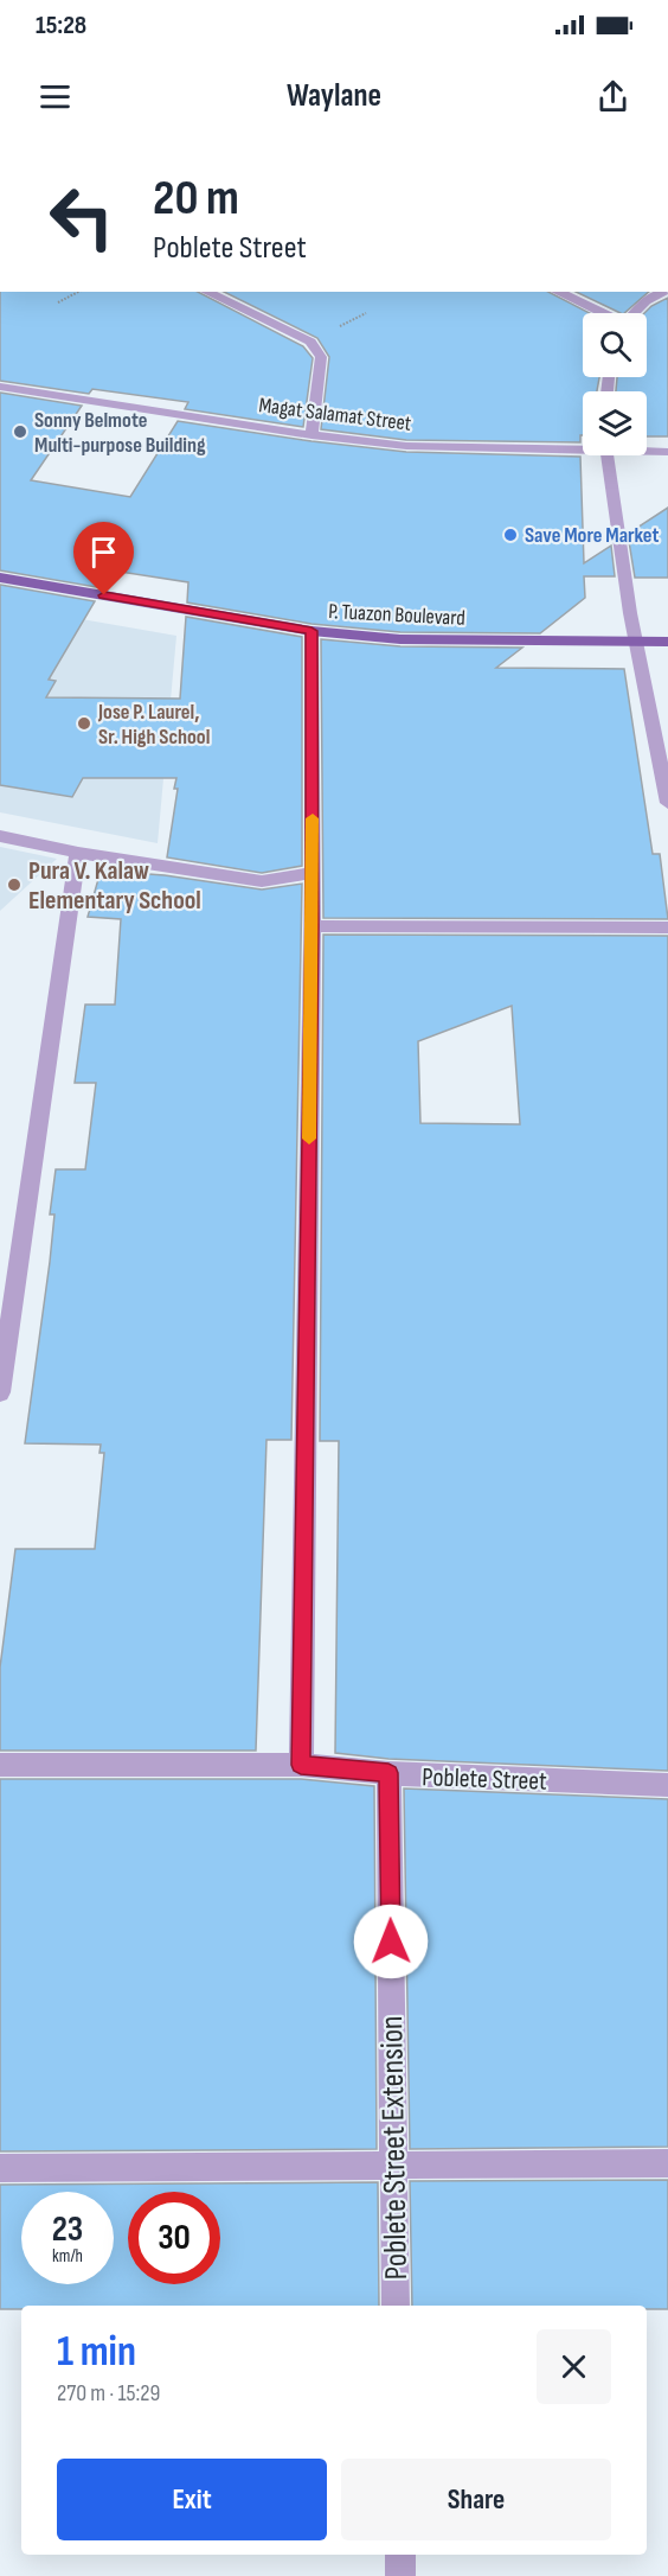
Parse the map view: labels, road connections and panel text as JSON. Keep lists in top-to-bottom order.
{
  "streets": {
    "main road": ["P. Tuazon Boulevard"],
    "street": ["Magat Salamat Street", "Poblete Street", "Poblete Street Extension"]
  },
  "crossings": [
    ["Poblete Street", "Poblete Street Extension"]
  ],
  "places": [
    "Sonny Belmote Multi-purpose Building",
    "Save More Market",
    "Jose P. Laurel, Sr. High School",
    "Pura V. Kalaw Elementary School"
  ],
  "page": {
    "status": "15:28",
    "header": "Waylane",
    "turn": ["20 m", "Poblete Street"],
    "speed": "23 km/h",
    "limit": "30",
    "heading": ["1 min", "270 m · 15:29"],
    "buttons": ["Exit", "Share"]
  }
}
